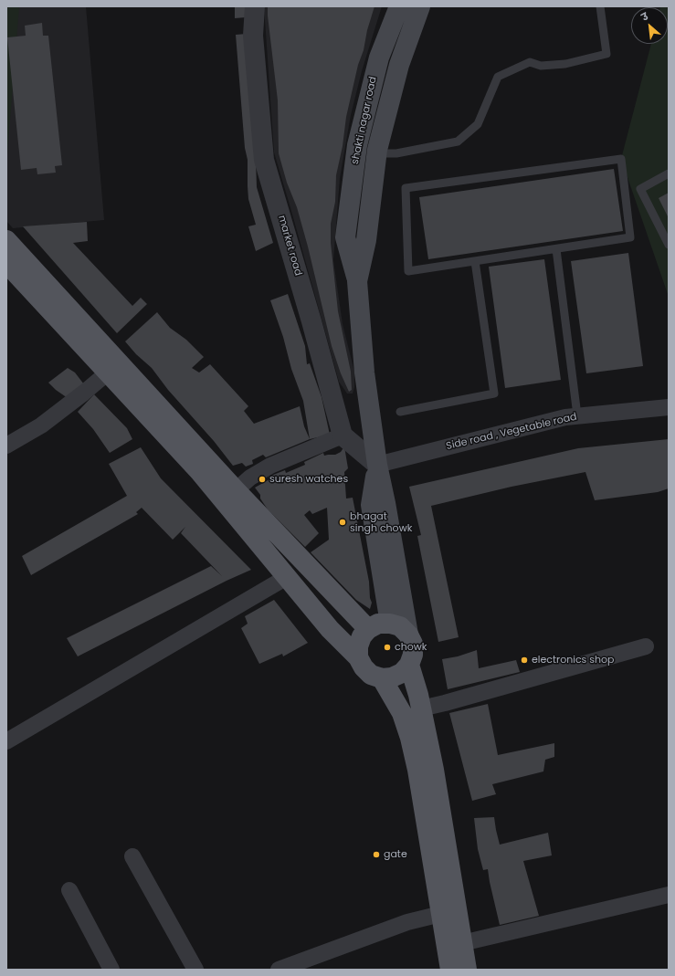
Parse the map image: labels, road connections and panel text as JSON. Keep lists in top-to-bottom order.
{
  "streets": {
    "main road": ["shakti nagar road"],
    "street": ["market road", "Side road , Vegetable road"]
  },
  "places": [
    "suresh watches",
    "bhagat singh chowk",
    "chowk",
    "electronics shop",
    "gate"
  ],
  "north": "top left"
}
